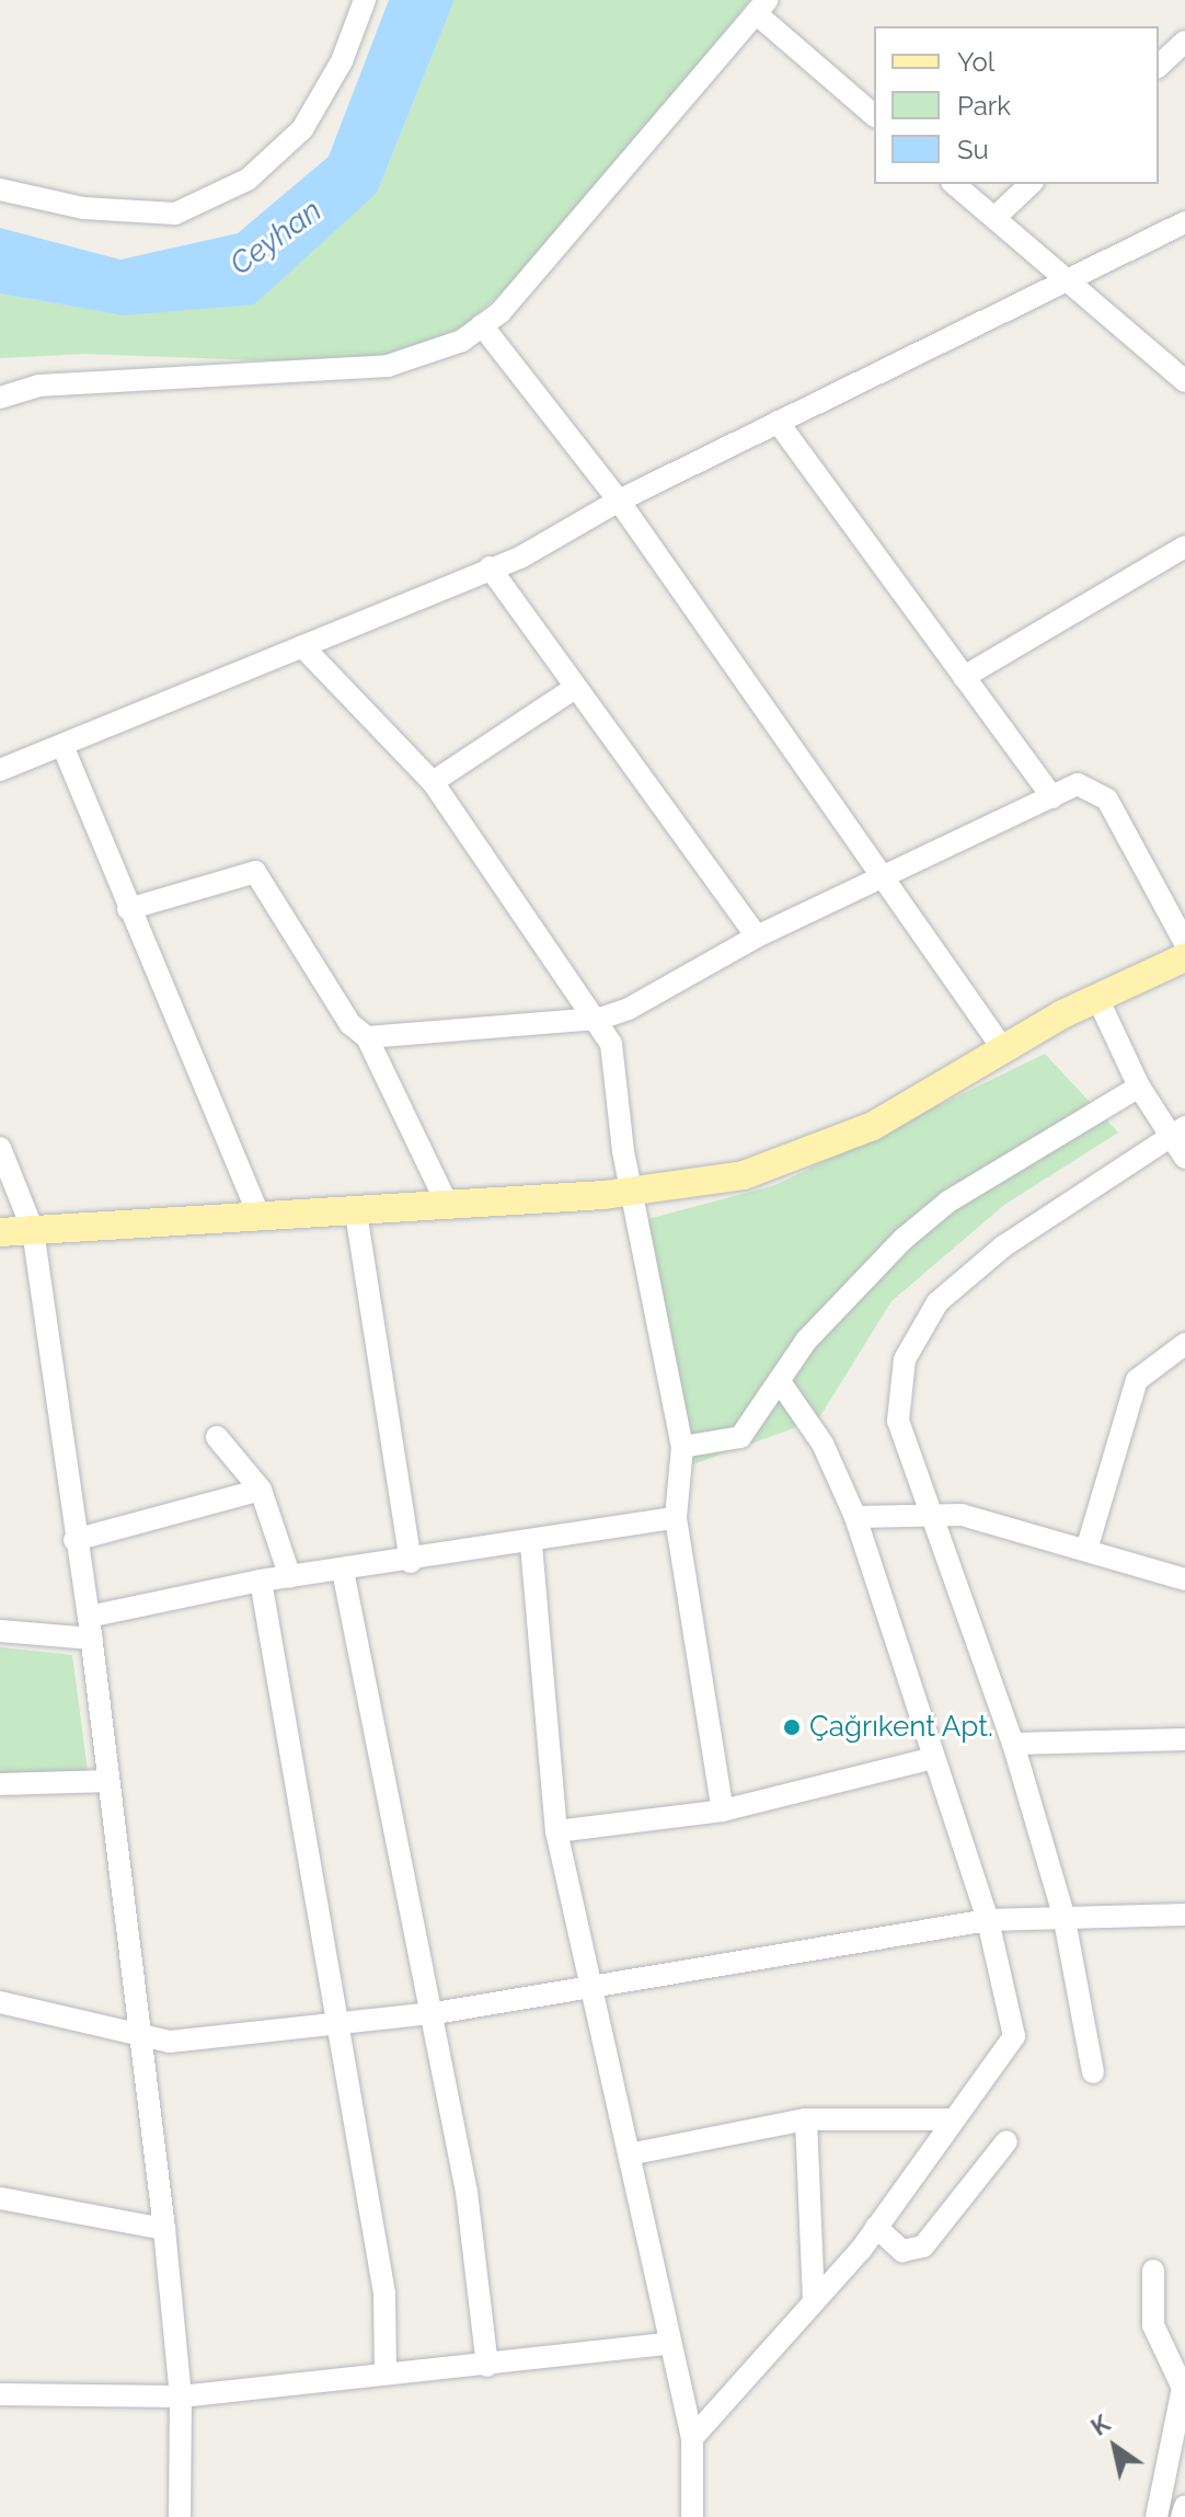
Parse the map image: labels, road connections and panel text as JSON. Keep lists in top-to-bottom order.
{
  "water": ["Ceyhan"],
  "places": ["Çağrıkent Apt."],
  "legend": ["Yol", "Park", "Su"],
  "north": "top left"
}
